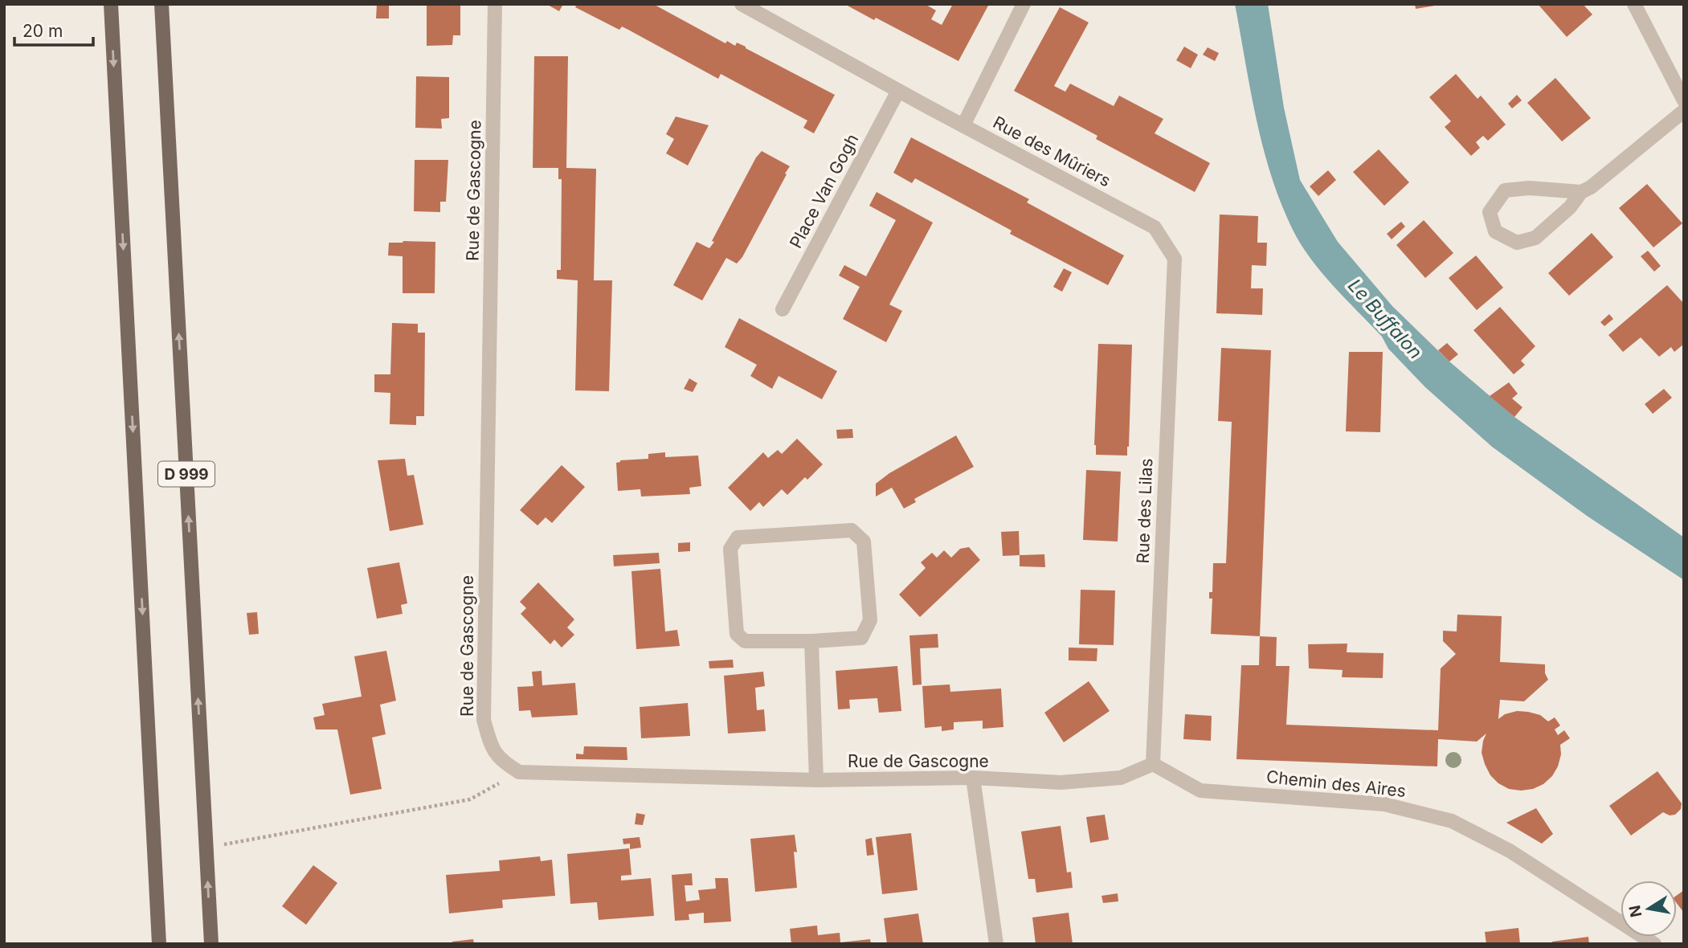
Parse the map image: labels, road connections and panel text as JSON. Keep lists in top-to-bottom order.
{
  "streets": {
    "main road": ["D 999"],
    "street": [
      "Rue des Mûriers",
      "Rue de Gascogne",
      "Place Van Gogh",
      "Rue des Lilas",
      "Chemin des Aires"
    ]
  },
  "crossings": [
    ["Rue des Mûriers", "Place Van Gogh"],
    ["Rue des Mûriers", "Rue des Lilas"],
    ["Rue de Gascogne", "Rue des Lilas"],
    ["Rue de Gascogne", "Chemin des Aires"],
    ["Rue des Lilas", "Chemin des Aires"]
  ],
  "water": ["Le Buffalon"],
  "scale_bar": "20 m",
  "north": "left"
}
